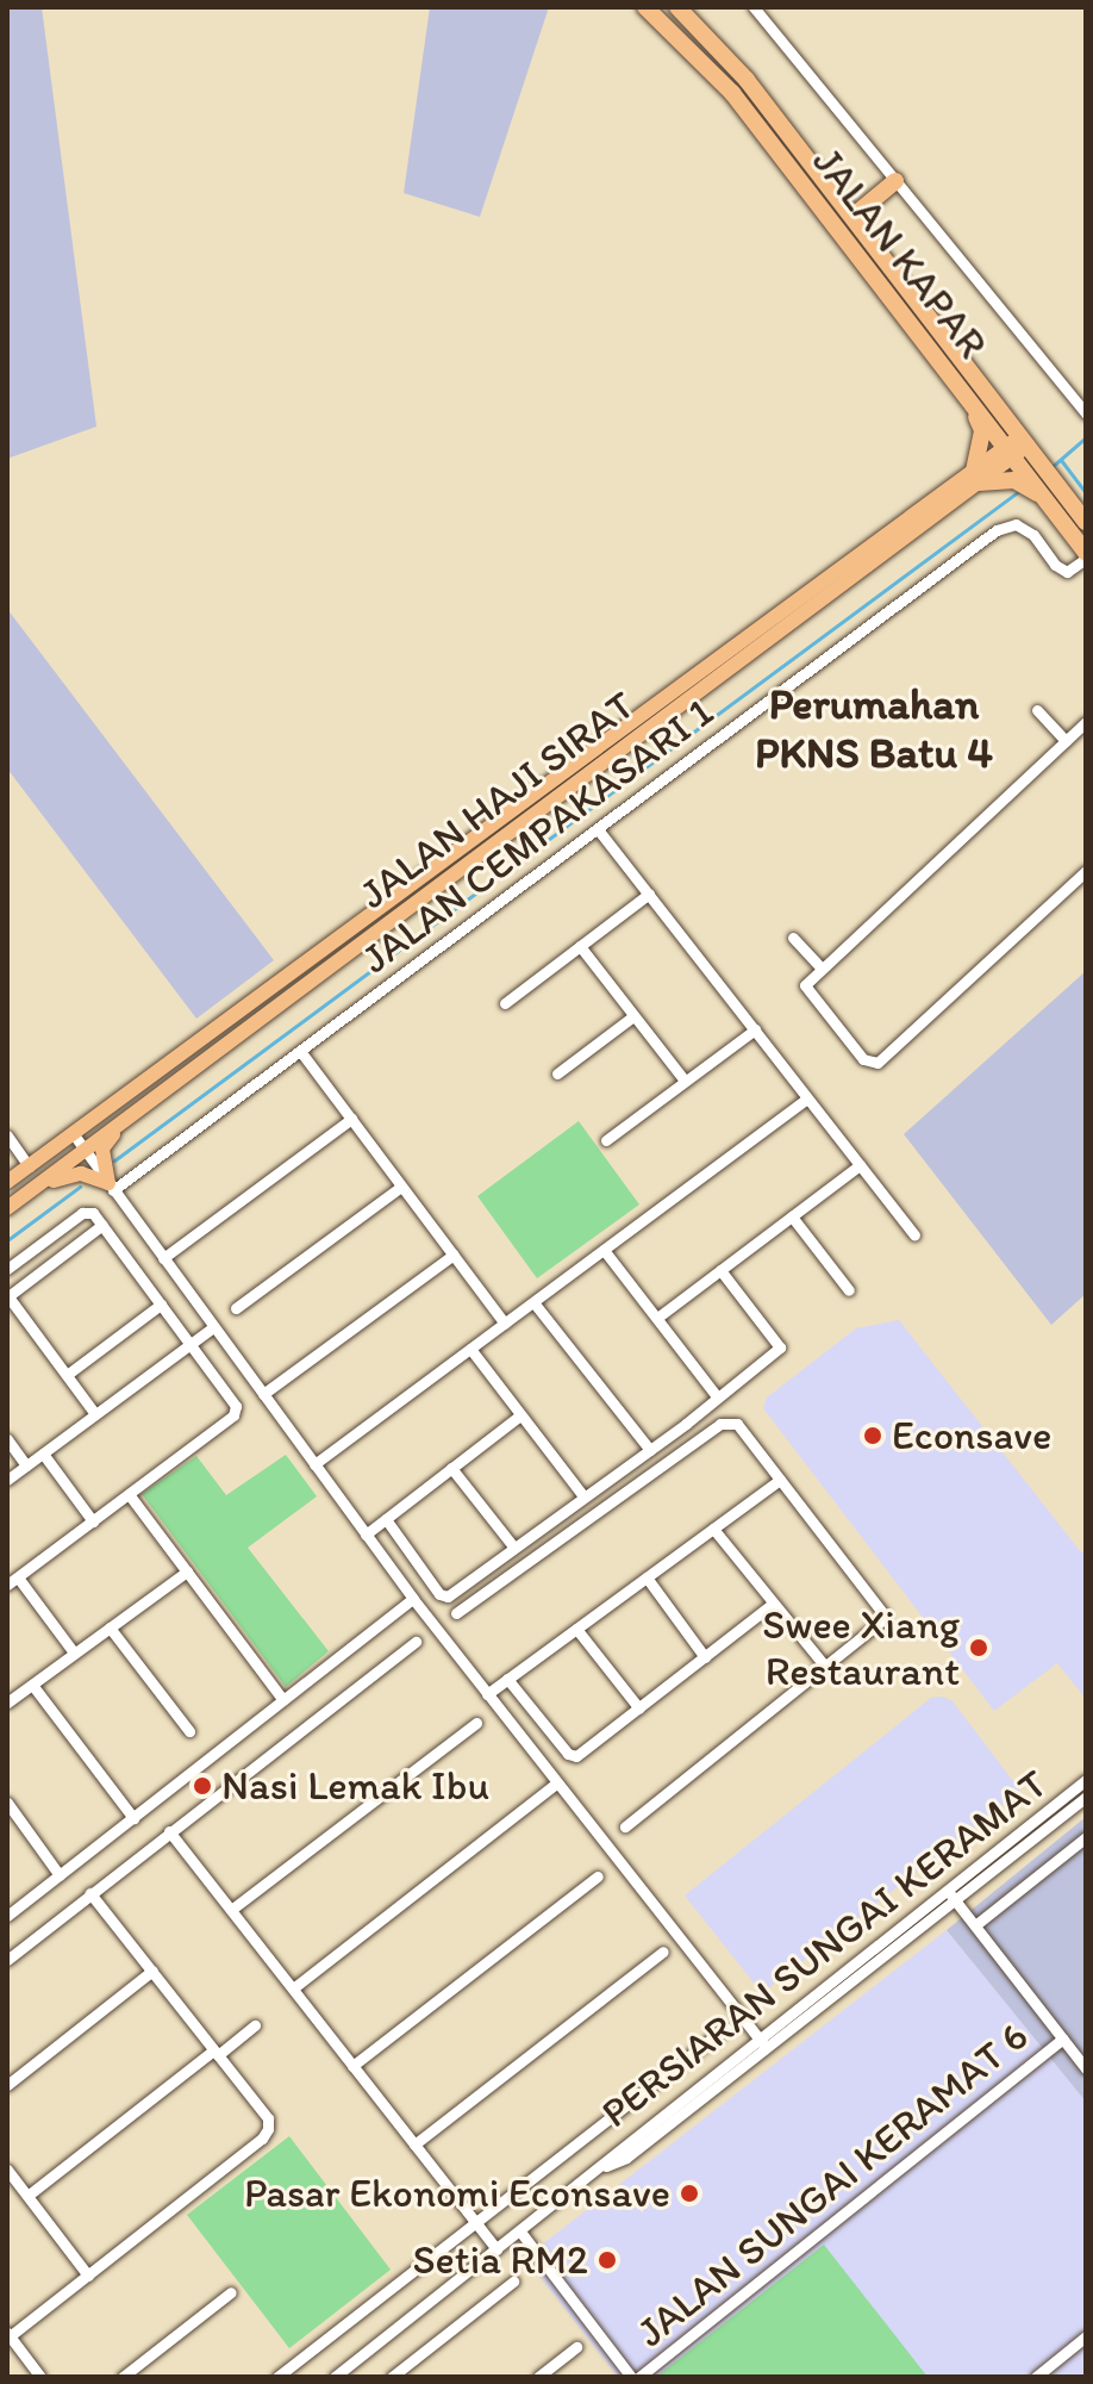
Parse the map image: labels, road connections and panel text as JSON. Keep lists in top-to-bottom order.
{
  "streets": {
    "highway": ["JALAN KAPAR"],
    "main road": ["JALAN HAJI SIRAT"],
    "street": ["JALAN CEMPAKASARI 1", "PERSIARAN SUNGAI KERAMAT", "JALAN SUNGAI KERAMAT 6"]
  },
  "crossings": [
    ["JALAN KAPAR", "JALAN HAJI SIRAT"],
    ["JALAN KAPAR", "JALAN CEMPAKASARI 1"],
    ["PERSIARAN SUNGAI KERAMAT", "JALAN SUNGAI KERAMAT 6"]
  ],
  "districts": ["Perumahan PKNS Batu 4"],
  "places": [
    "Econsave",
    "Swee Xiang Restaurant",
    "Nasi Lemak Ibu",
    "Pasar Ekonomi Econsave",
    "Setia RM2"
  ]
}
